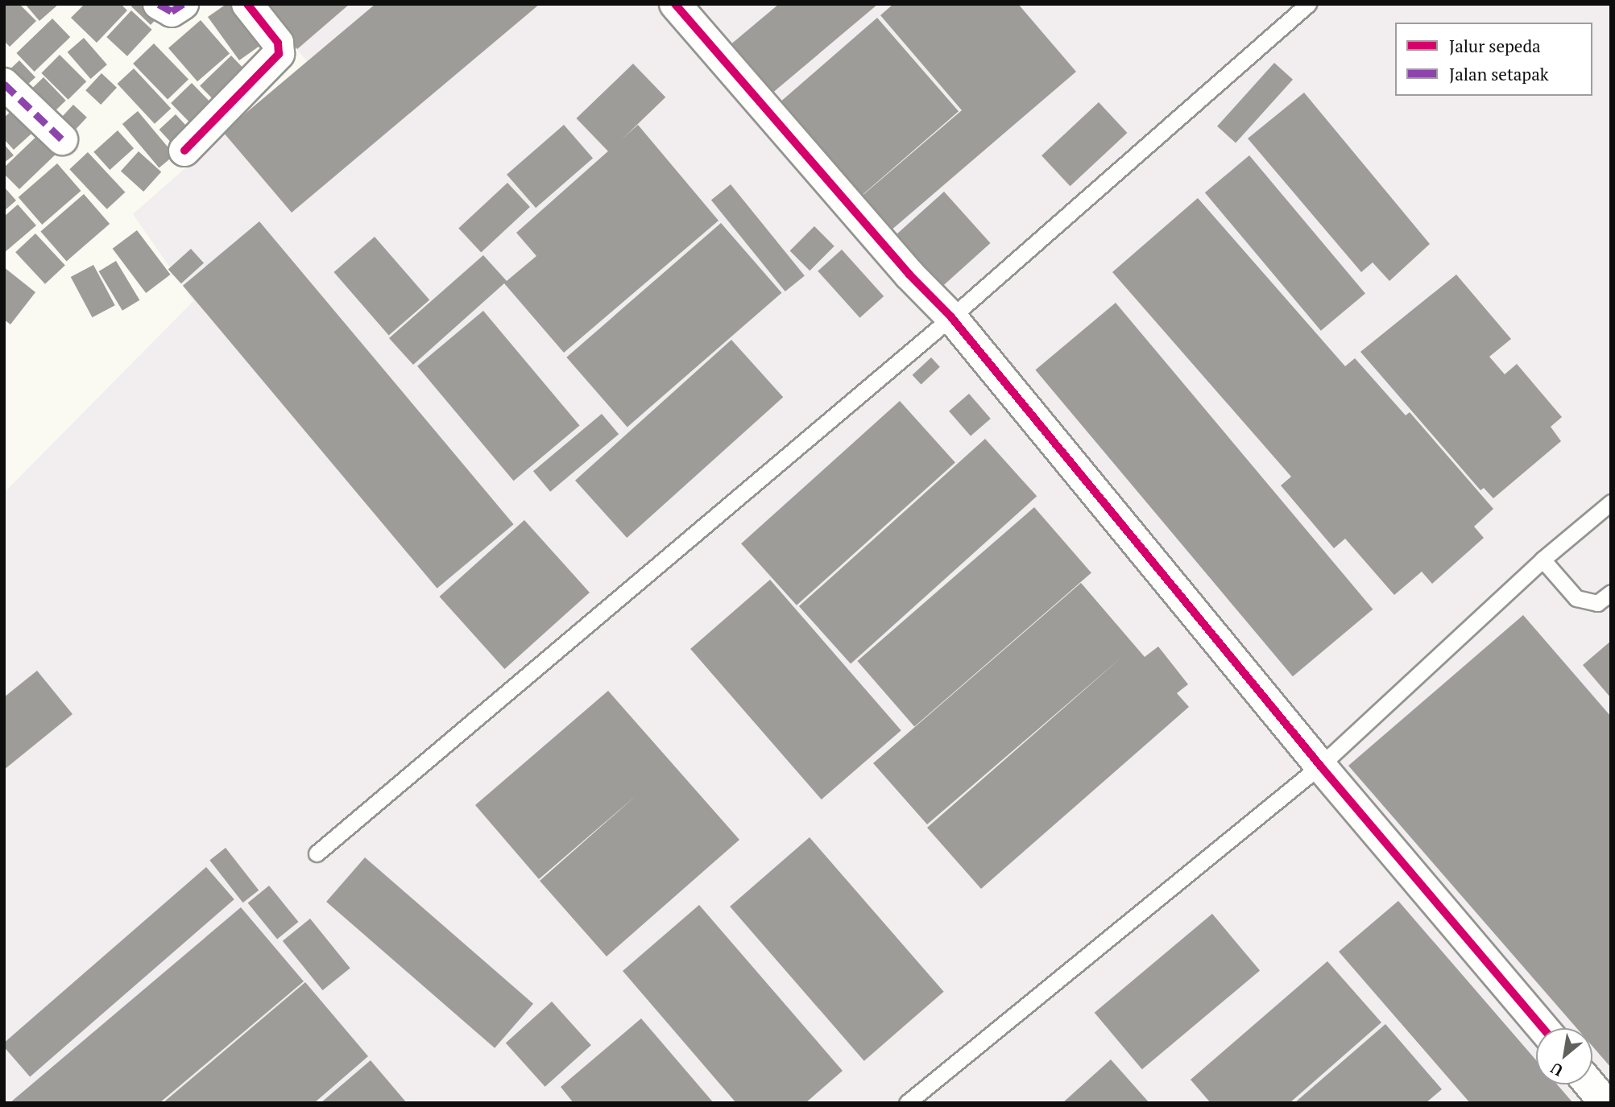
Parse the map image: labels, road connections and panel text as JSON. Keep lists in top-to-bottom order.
{
  "legend": ["Jalur sepeda", "Jalan setapak"],
  "north": "bottom left"
}
